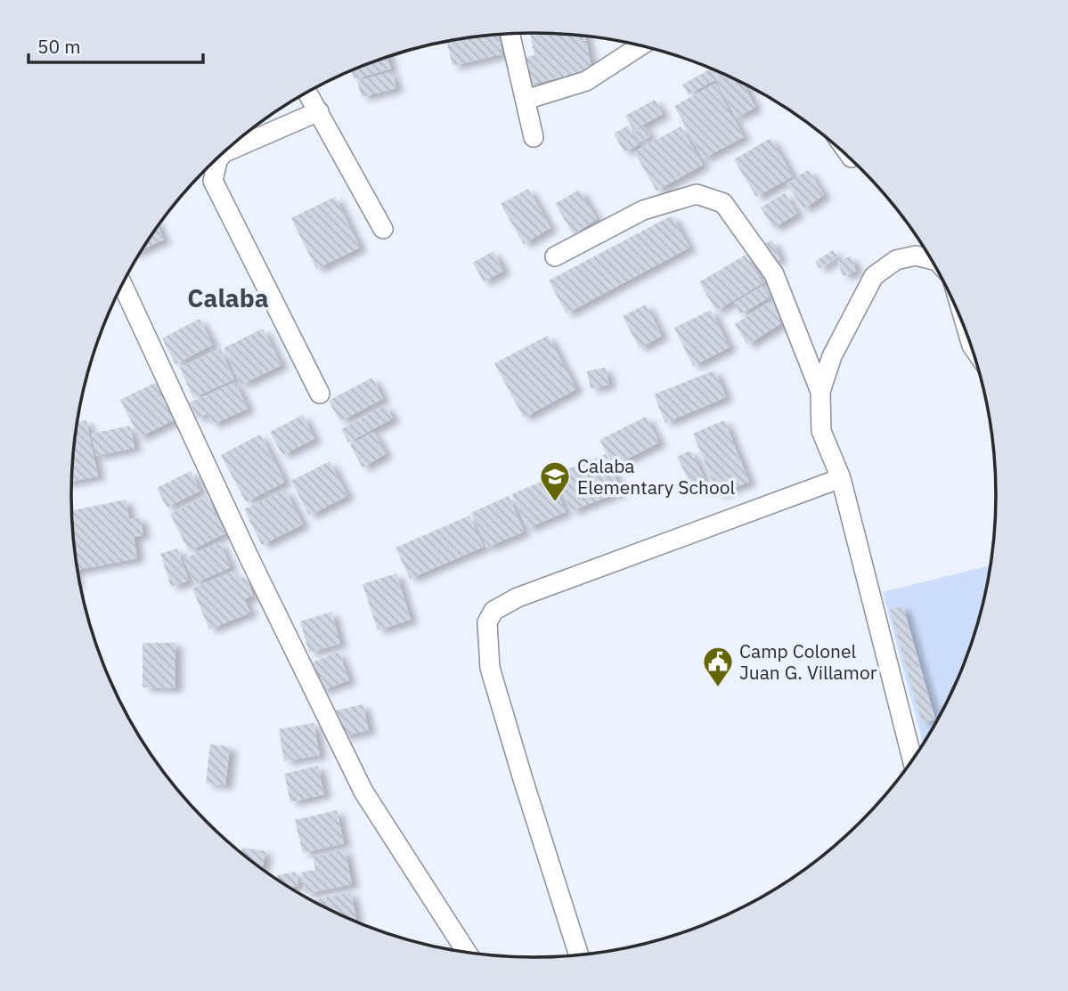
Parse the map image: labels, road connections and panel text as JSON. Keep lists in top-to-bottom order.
{
  "districts": ["Calaba"],
  "places": {
    "school or university": ["Calaba Elementary School"],
    "public building": ["Camp Colonel Juan G. Villamor"]
  },
  "scale_bar": "50 m"
}
